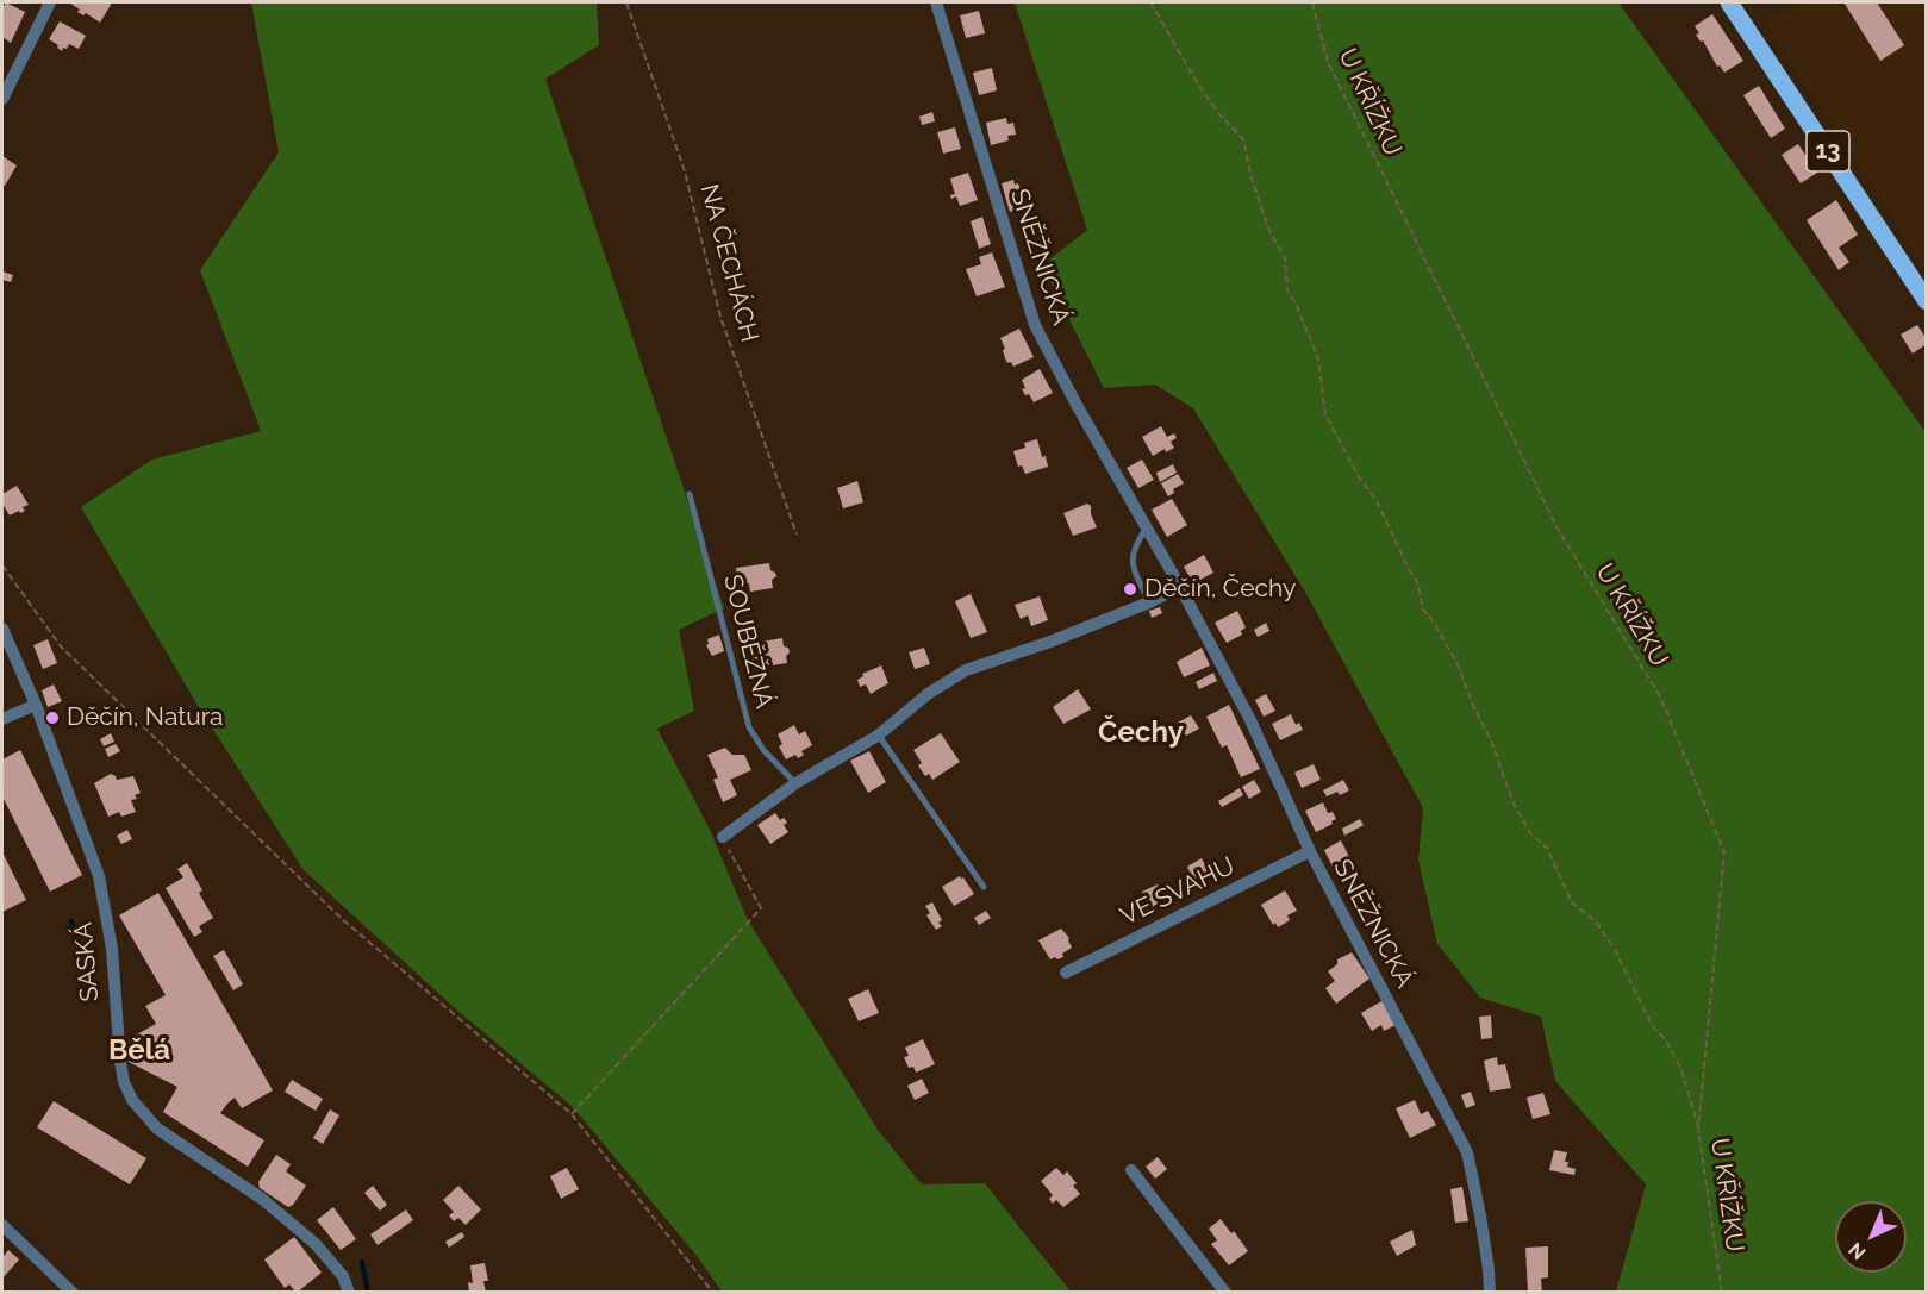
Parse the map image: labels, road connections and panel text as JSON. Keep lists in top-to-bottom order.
{
  "streets": {
    "main road": ["13"],
    "street": ["SNĚŽNICKÁ", "VE SVAHU", "SASKÁ"],
    "lane": ["SOUBĚŽNÁ"],
    "path": ["U KŘÍŽKU", "NA ČECHÁCH"]
  },
  "crossings": [
    ["SNĚŽNICKÁ", "VE SVAHU"]
  ],
  "districts": ["Čechy", "Bělá"],
  "places": ["Děčín, Čechy", "Děčín, Natura"],
  "north": "bottom left"
}
